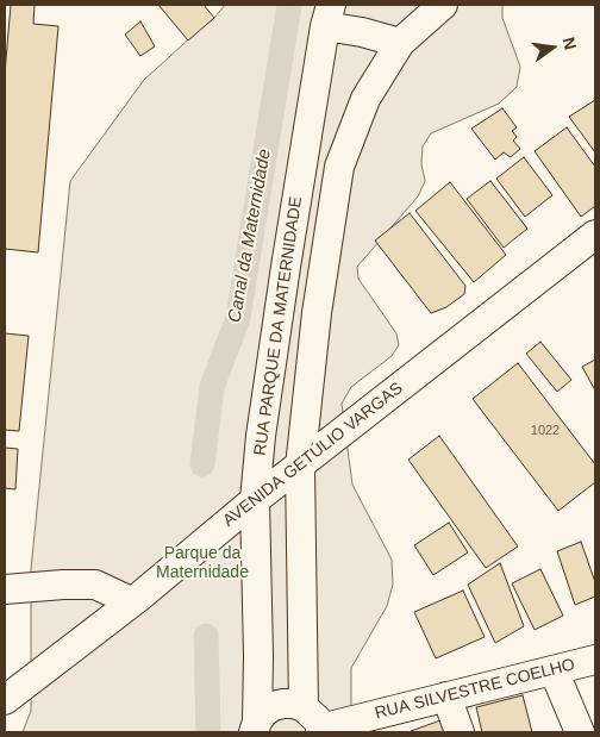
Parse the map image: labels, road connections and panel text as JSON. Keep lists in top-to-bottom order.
{
  "streets": {
    "street": ["RUA PARQUE DA MATERNIDADE", "AVENIDA GETÚLIO VARGAS", "RUA SILVESTRE COELHO"]
  },
  "crossings": [
    ["RUA PARQUE DA MATERNIDADE", "AVENIDA GETÚLIO VARGAS"],
    ["RUA PARQUE DA MATERNIDADE", "RUA SILVESTRE COELHO"]
  ],
  "water": ["Canal da Maternidade"],
  "parks": ["Parque da Maternidade"],
  "house_numbers": ["1022"],
  "north": "right"
}
